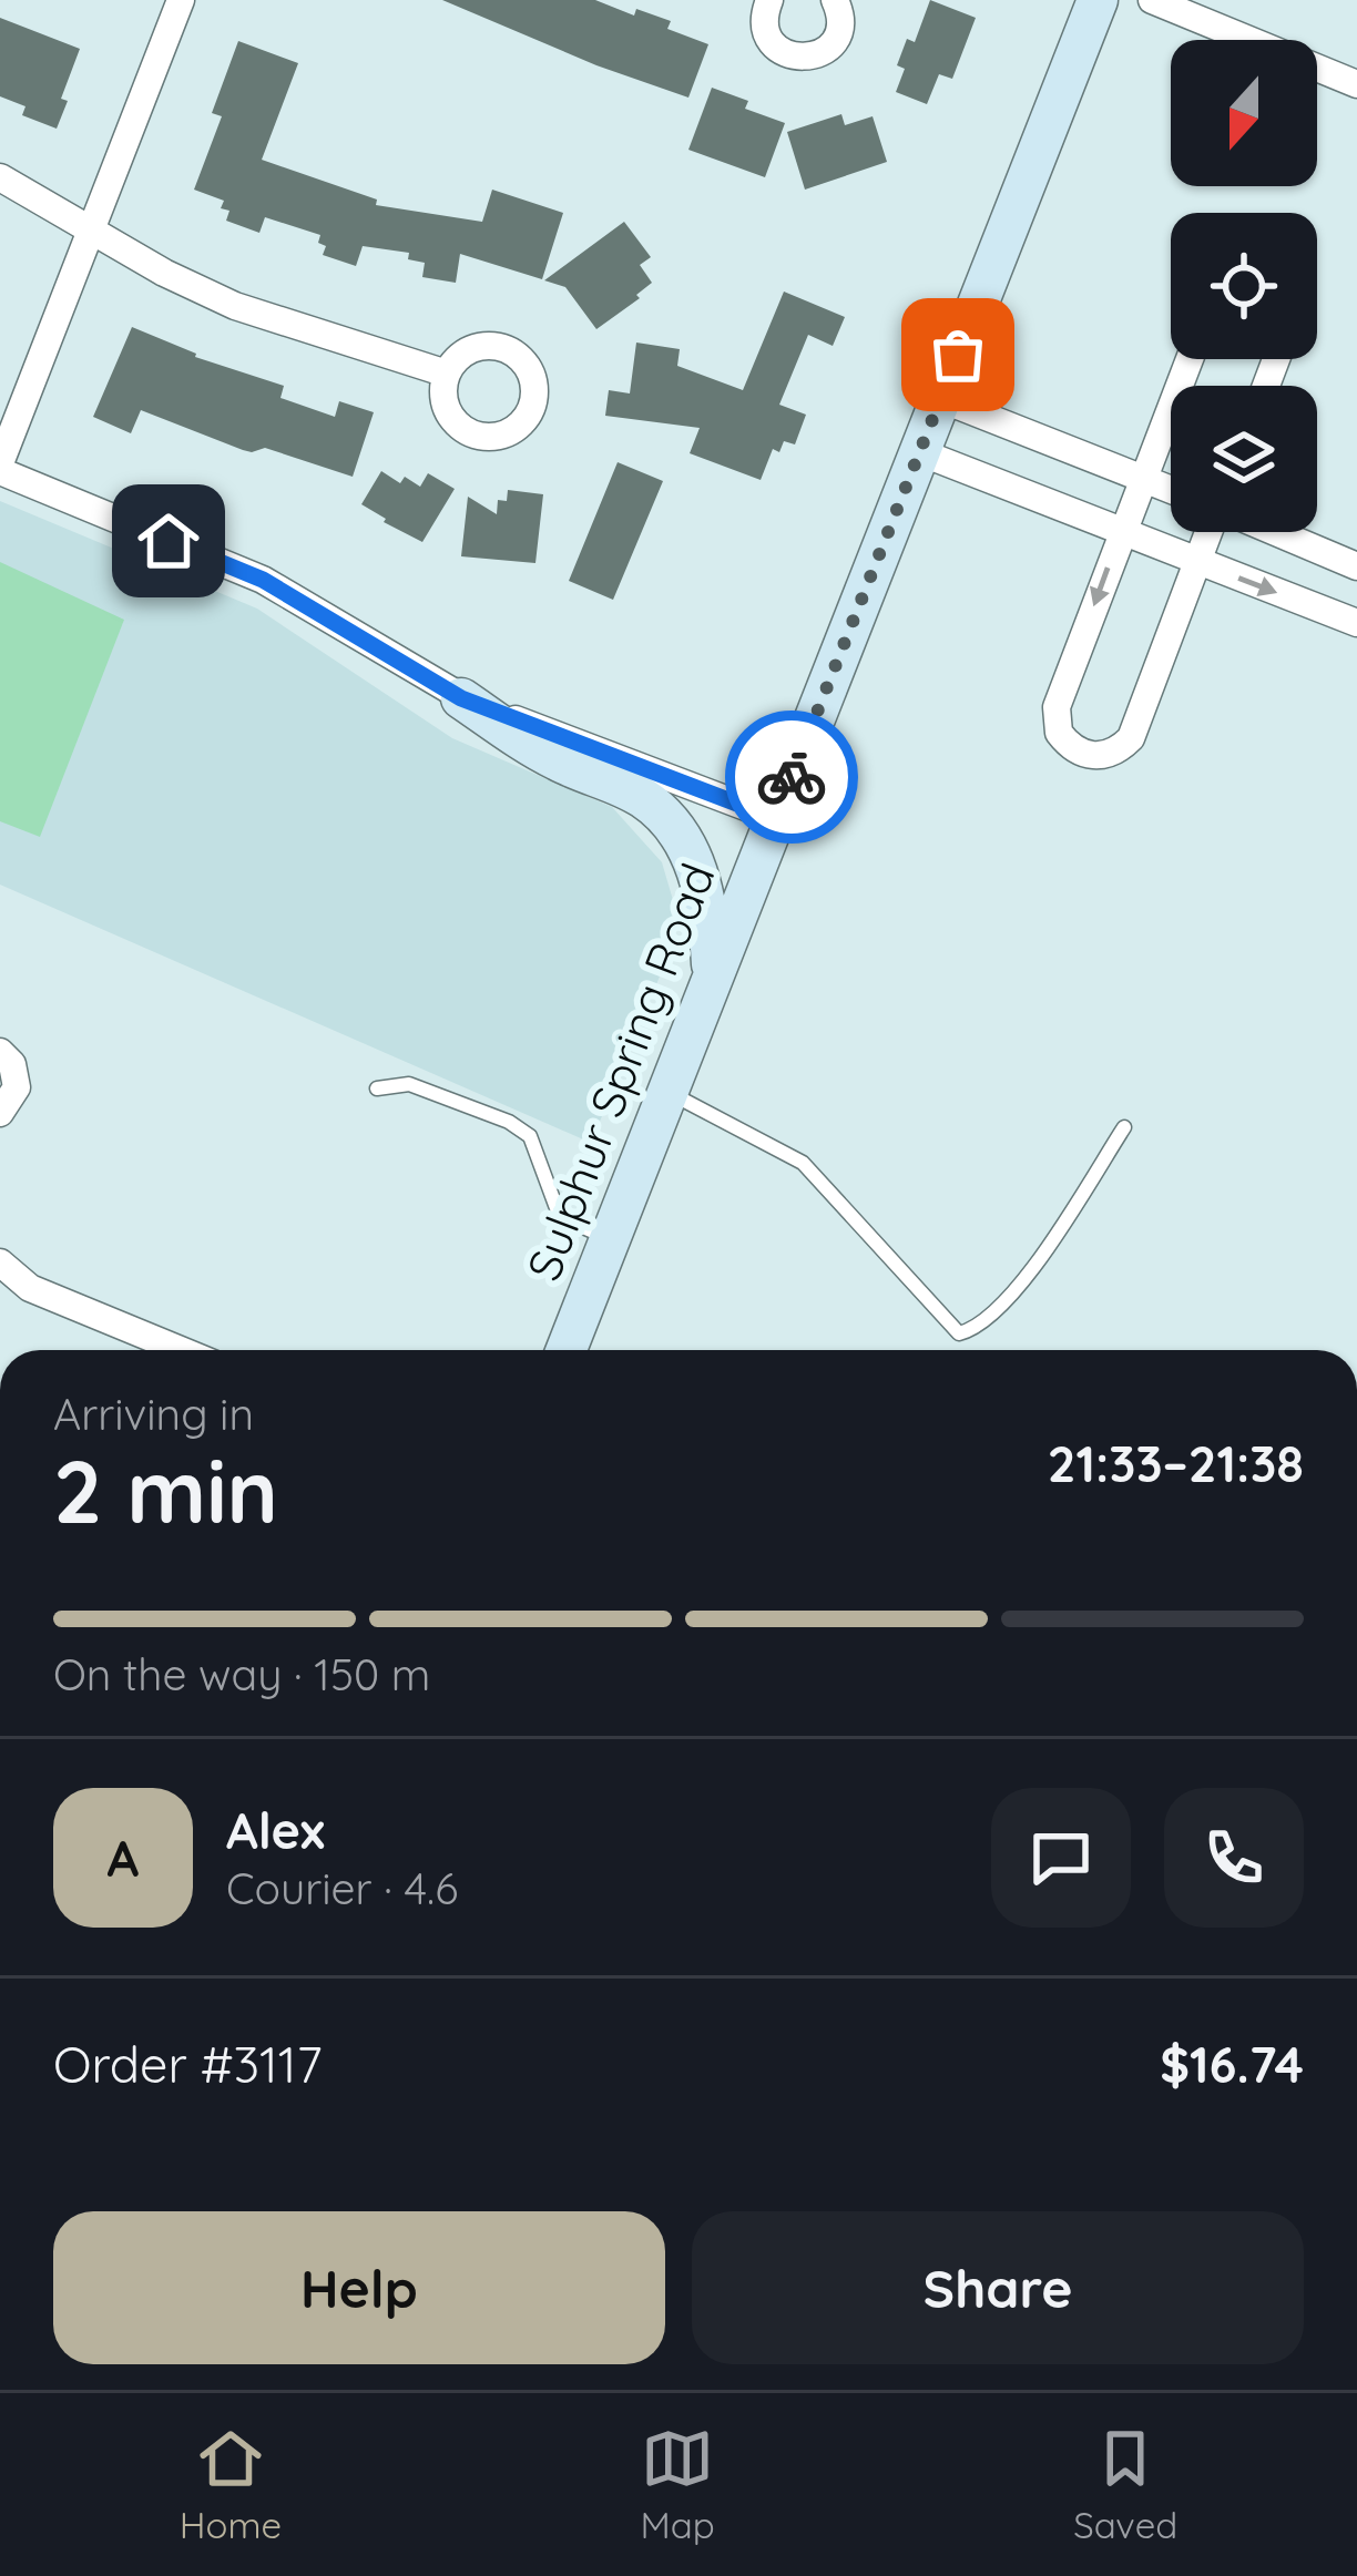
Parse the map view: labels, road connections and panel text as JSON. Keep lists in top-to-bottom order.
{
  "streets": {
    "main road": ["Sulphur Spring Road"]
  },
  "north": "bottom",
  "page": {
    "heading": ["2 min", "Arriving in", "21:33–21:38"],
    "panel": [
      "Alex",
      "Courier · 4.6",
      "Order #3117",
      "$16.74"
    ],
    "bar": "On the way · 150 m",
    "round": "A",
    "buttons": ["Help", "Share"],
    "tabs": ["Home", "Map", "Saved"]
  }
}
